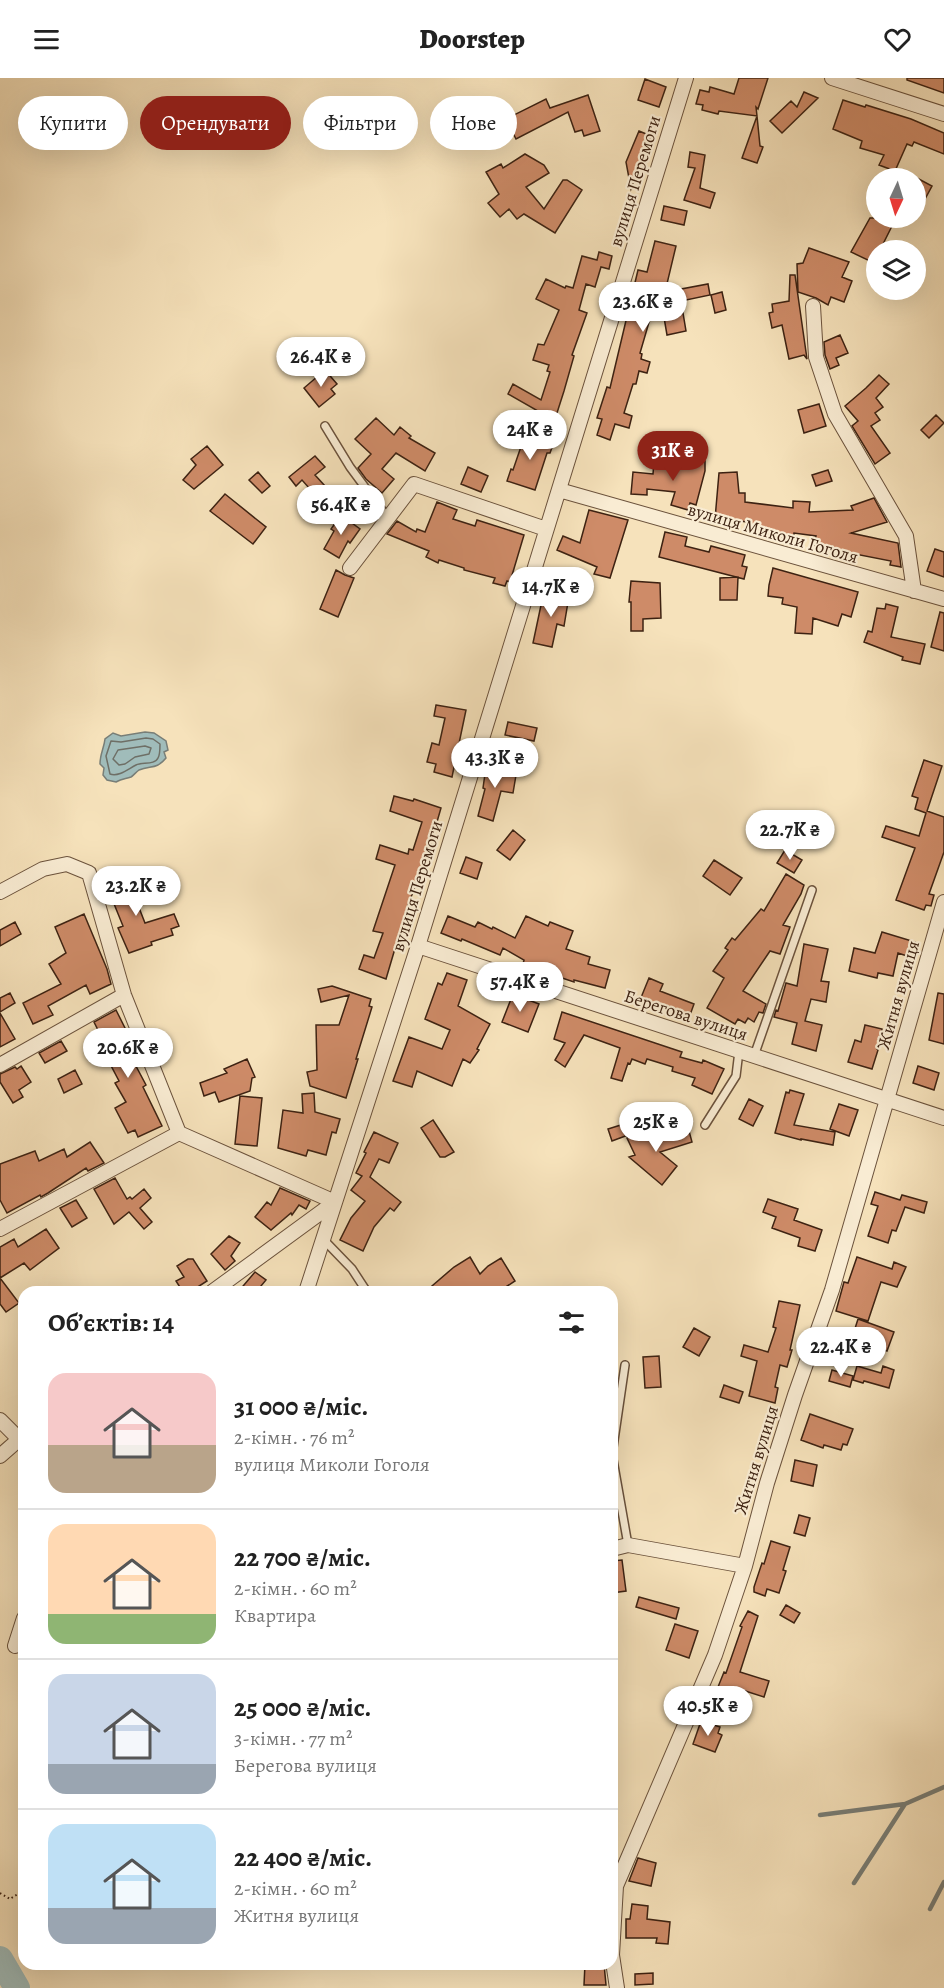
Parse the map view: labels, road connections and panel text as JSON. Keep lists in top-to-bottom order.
{
  "streets": {
    "street": [
      "вулиця Перемоги",
      "вулиця Миколи Гоголя",
      "Житня вулиця",
      "Берегова вулиця"
    ]
  },
  "crossings": [
    ["вулиця Перемоги", "вулиця Миколи Гоголя"],
    ["вулиця Перемоги", "Берегова вулиця"],
    ["Житня вулиця", "Берегова вулиця"]
  ],
  "north": "bottom",
  "page": {
    "header": "Doorstep",
    "chip": [
      "Купити",
      "Орендувати",
      "Фільтри",
      "Нове"
    ],
    "price": [
      "23.6K ₴",
      "26.4K ₴",
      "24K ₴",
      "31K ₴",
      "56.4K ₴",
      "14.7K ₴",
      "43.3K ₴",
      "22.7K ₴",
      "23.2K ₴",
      "57.4K ₴",
      "20.6K ₴",
      "25K ₴",
      "22.4K ₴",
      "40.5K ₴"
    ],
    "heading": "Об’єктів: 14",
    "list": [
      {
        "name": "31 000 ₴/міс.",
        "note": "2-кімн. · 76 m² · вулиця Миколи Гоголя"
      },
      {
        "name": "22 700 ₴/міс.",
        "note": "2-кімн. · 60 m² · Квартира"
      },
      {
        "name": "25 000 ₴/міс.",
        "note": "3-кімн. · 77 m² · Берегова вулиця"
      },
      {
        "name": "22 400 ₴/міс.",
        "note": "2-кімн. · 60 m² · Житня вулиця"
      }
    ]
  }
}
